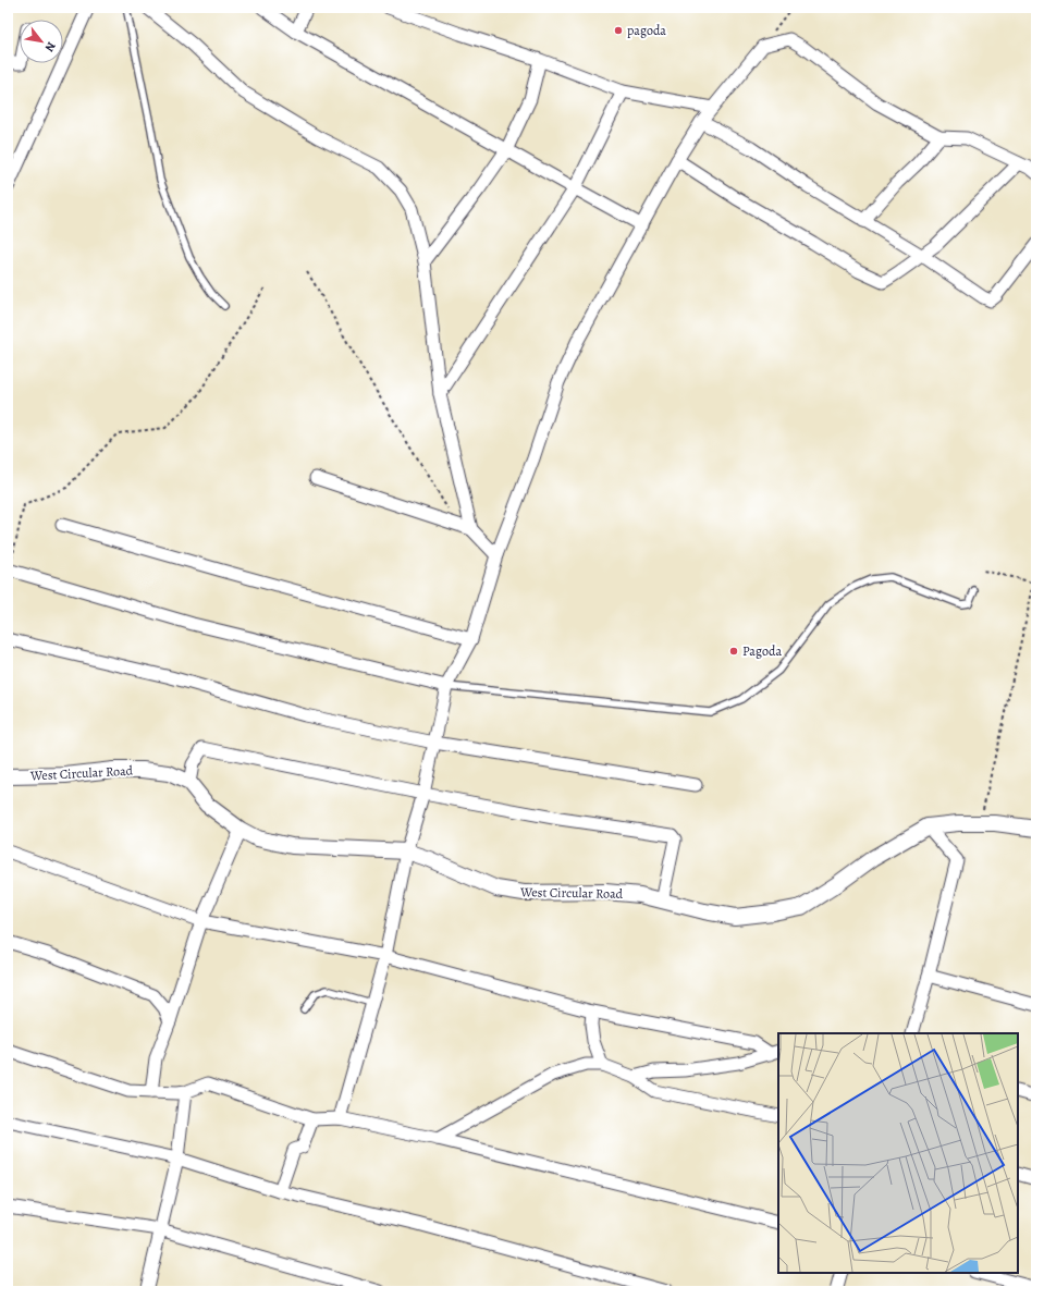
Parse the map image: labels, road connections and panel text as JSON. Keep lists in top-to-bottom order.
{
  "streets": {
    "street": ["West Circular Road"]
  },
  "places": ["pagoda", "Pagoda"],
  "north": "bottom right"
}
